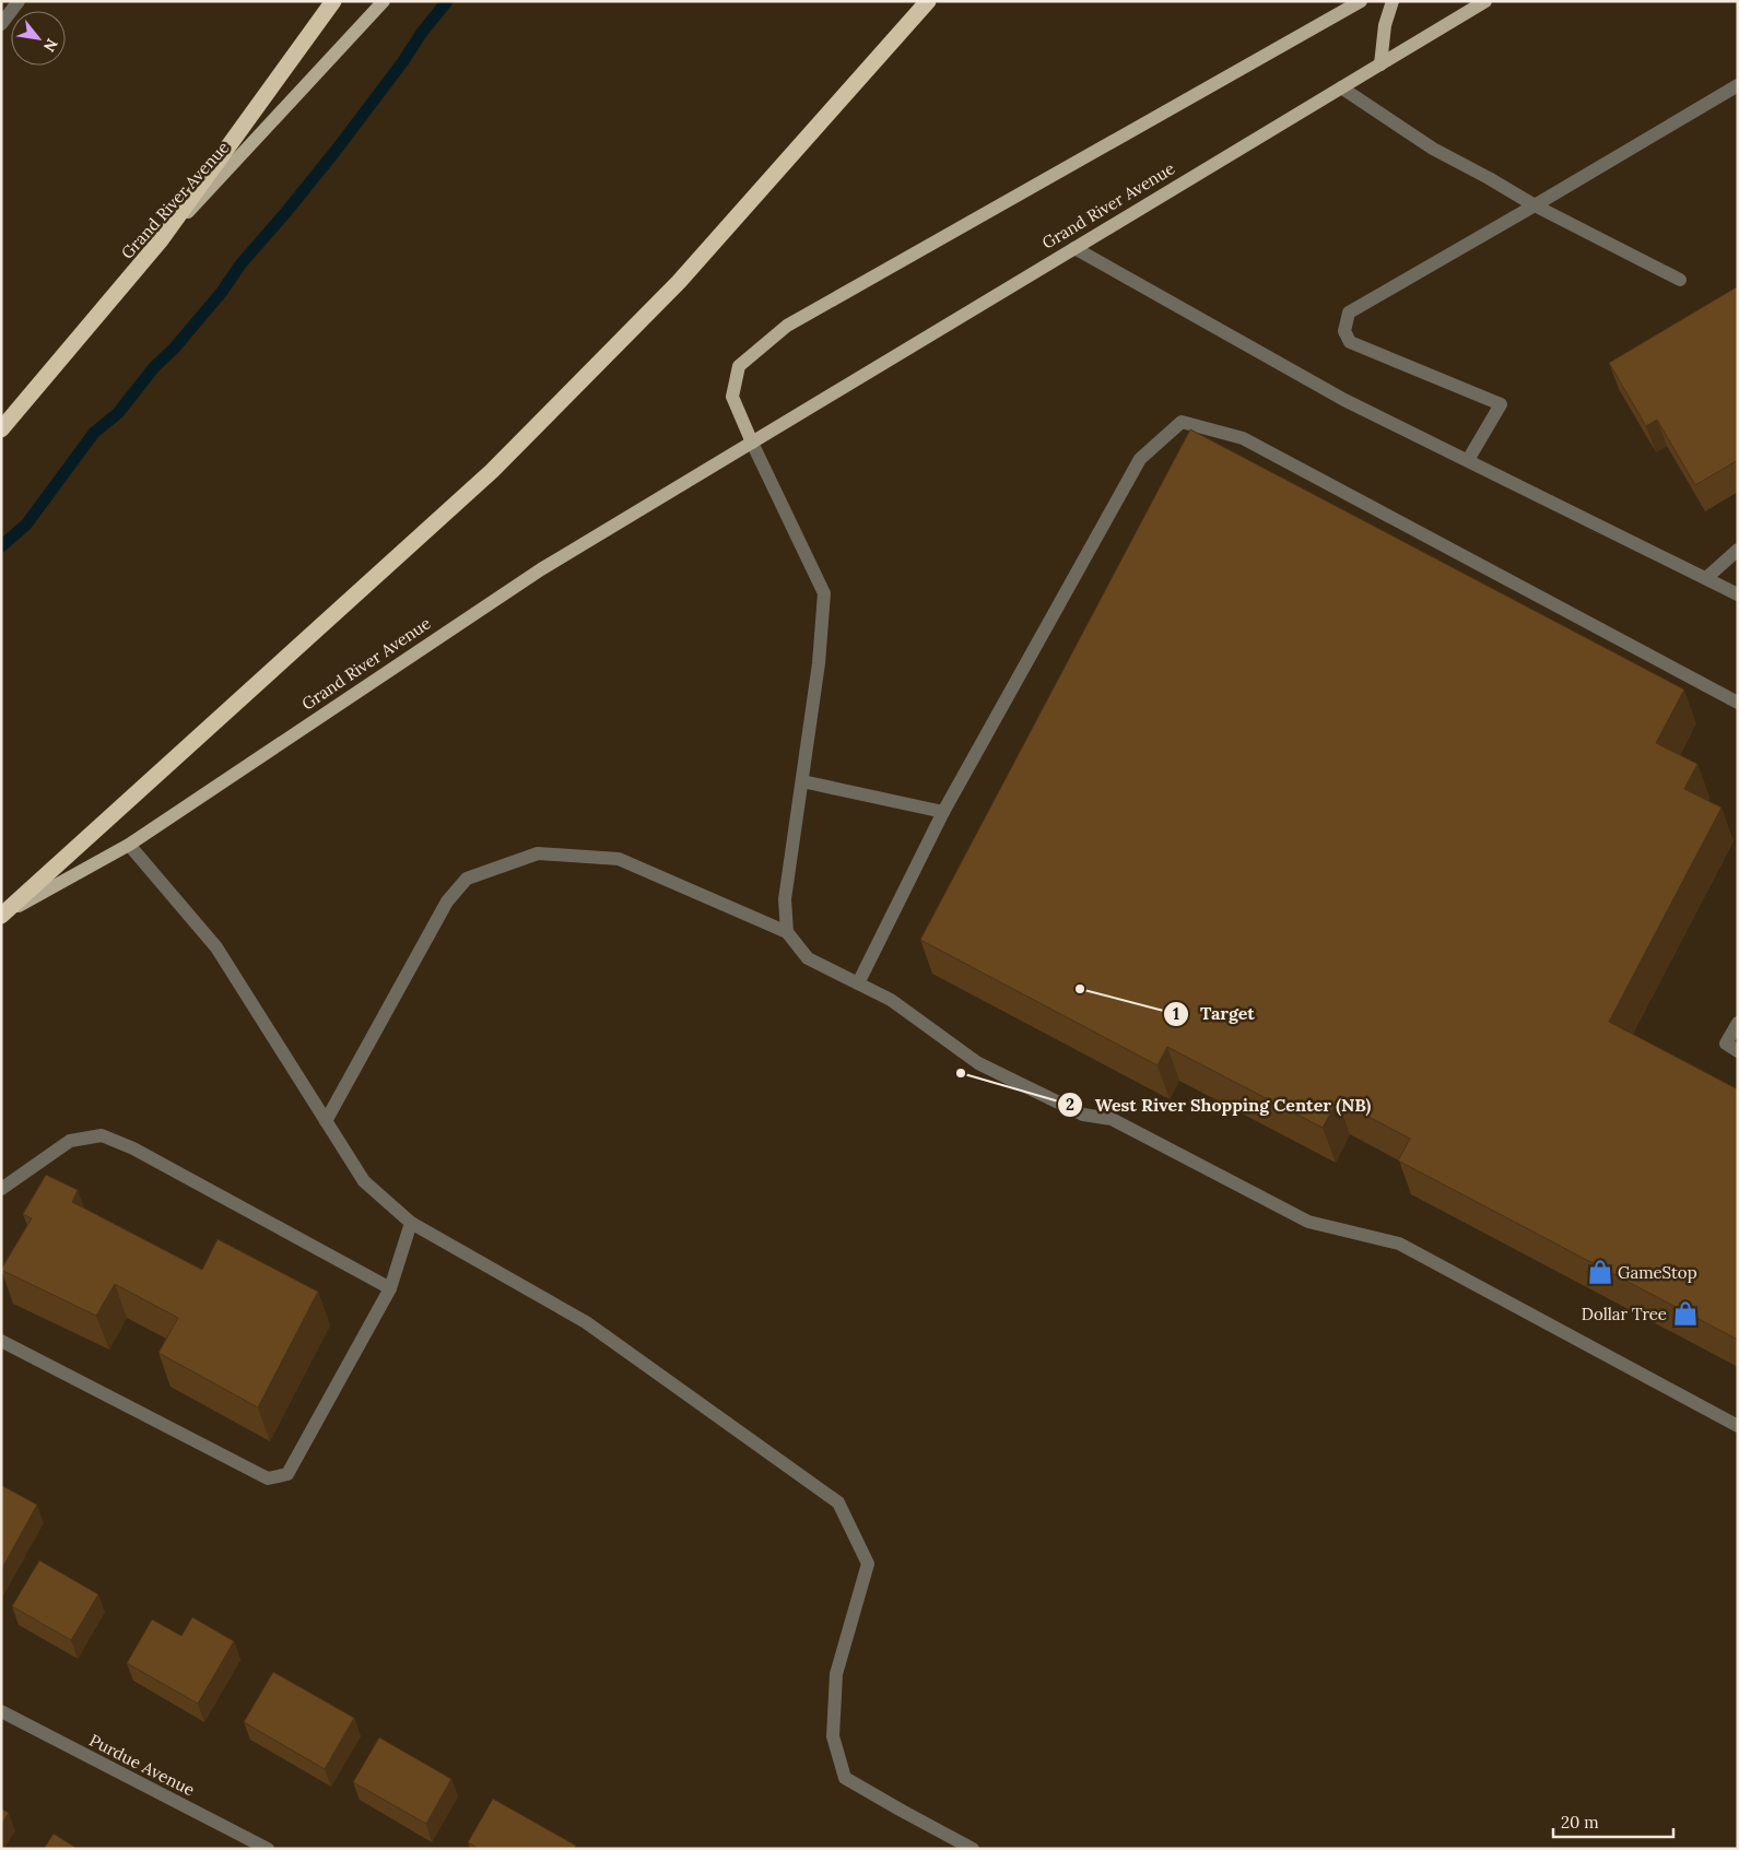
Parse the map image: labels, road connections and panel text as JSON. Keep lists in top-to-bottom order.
{
  "streets": {
    "highway": ["Grand River Avenue"],
    "street": ["Purdue Avenue"]
  },
  "places": {
    "other": ["Target", "West River Shopping Center (NB)"],
    "shop": ["GameStop", "Dollar Tree"]
  },
  "scale_bar": "20 m",
  "north": "bottom right"
}
